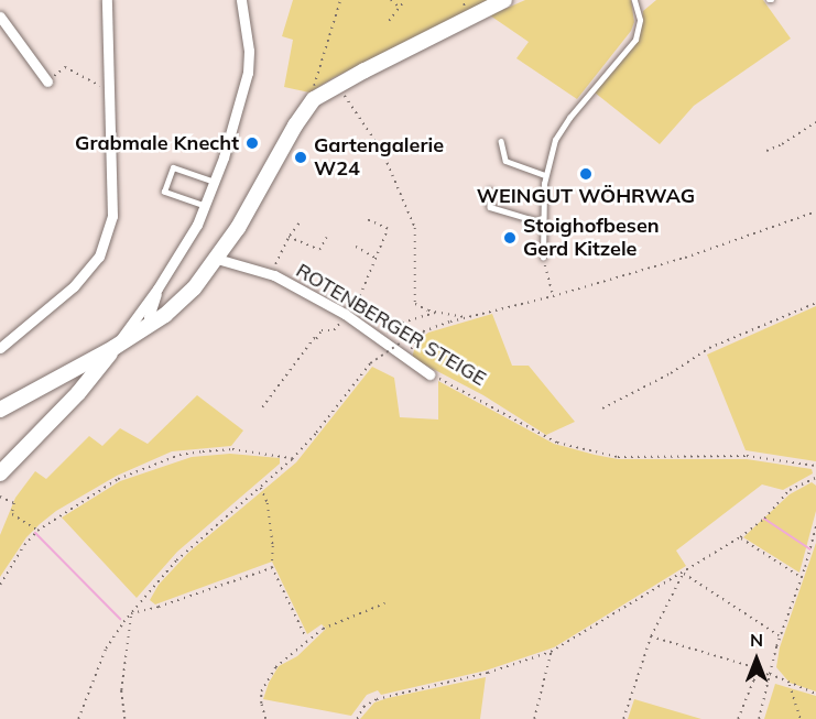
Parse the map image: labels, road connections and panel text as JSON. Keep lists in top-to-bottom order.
{
  "streets": {
    "street": ["ROTENBERGER STEIGE"]
  },
  "places": [
    "Grabmale Knecht",
    "Gartengalerie W24",
    "WEINGUT WÖHRWAG",
    "Stoighofbesen Gerd Kitzele"
  ],
  "north": "top"
}
